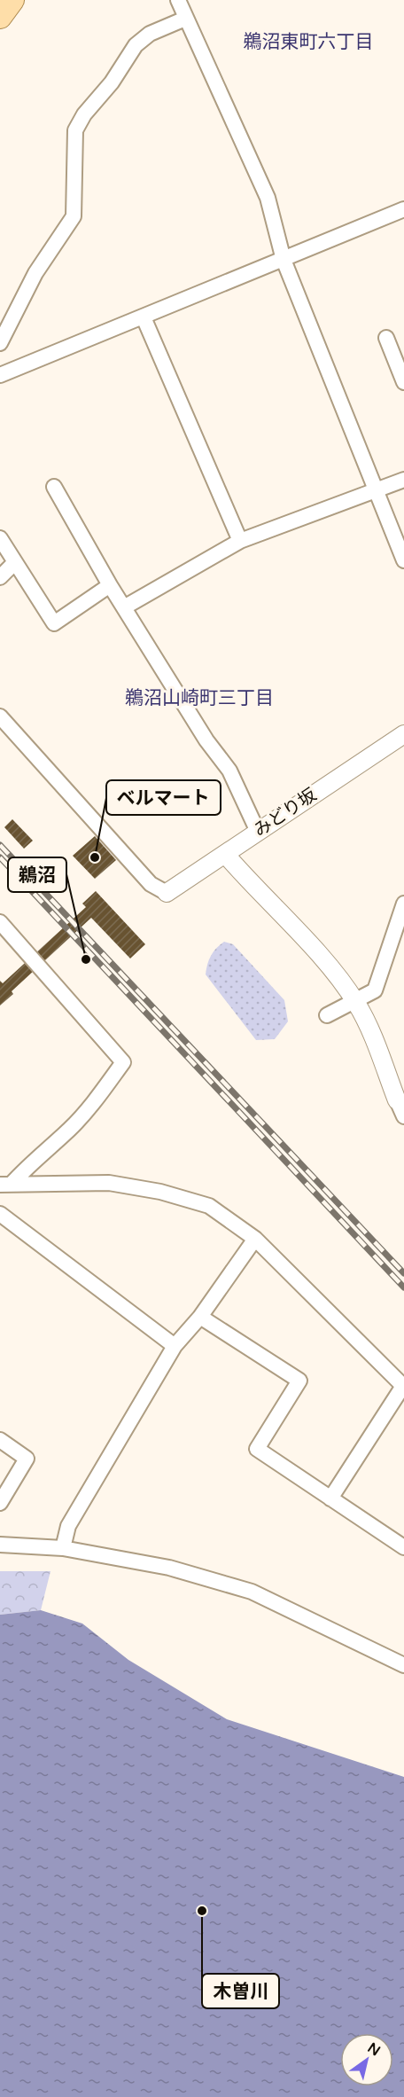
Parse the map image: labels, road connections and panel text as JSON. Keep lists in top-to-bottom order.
{
  "streets": {
    "street": ["みどり坂"]
  },
  "districts": ["鵜沼東町六丁目", "鵜沼山崎町三丁目"],
  "places": ["ベルマート", "鵜沼", "木曽川"],
  "north": "top right"
}
